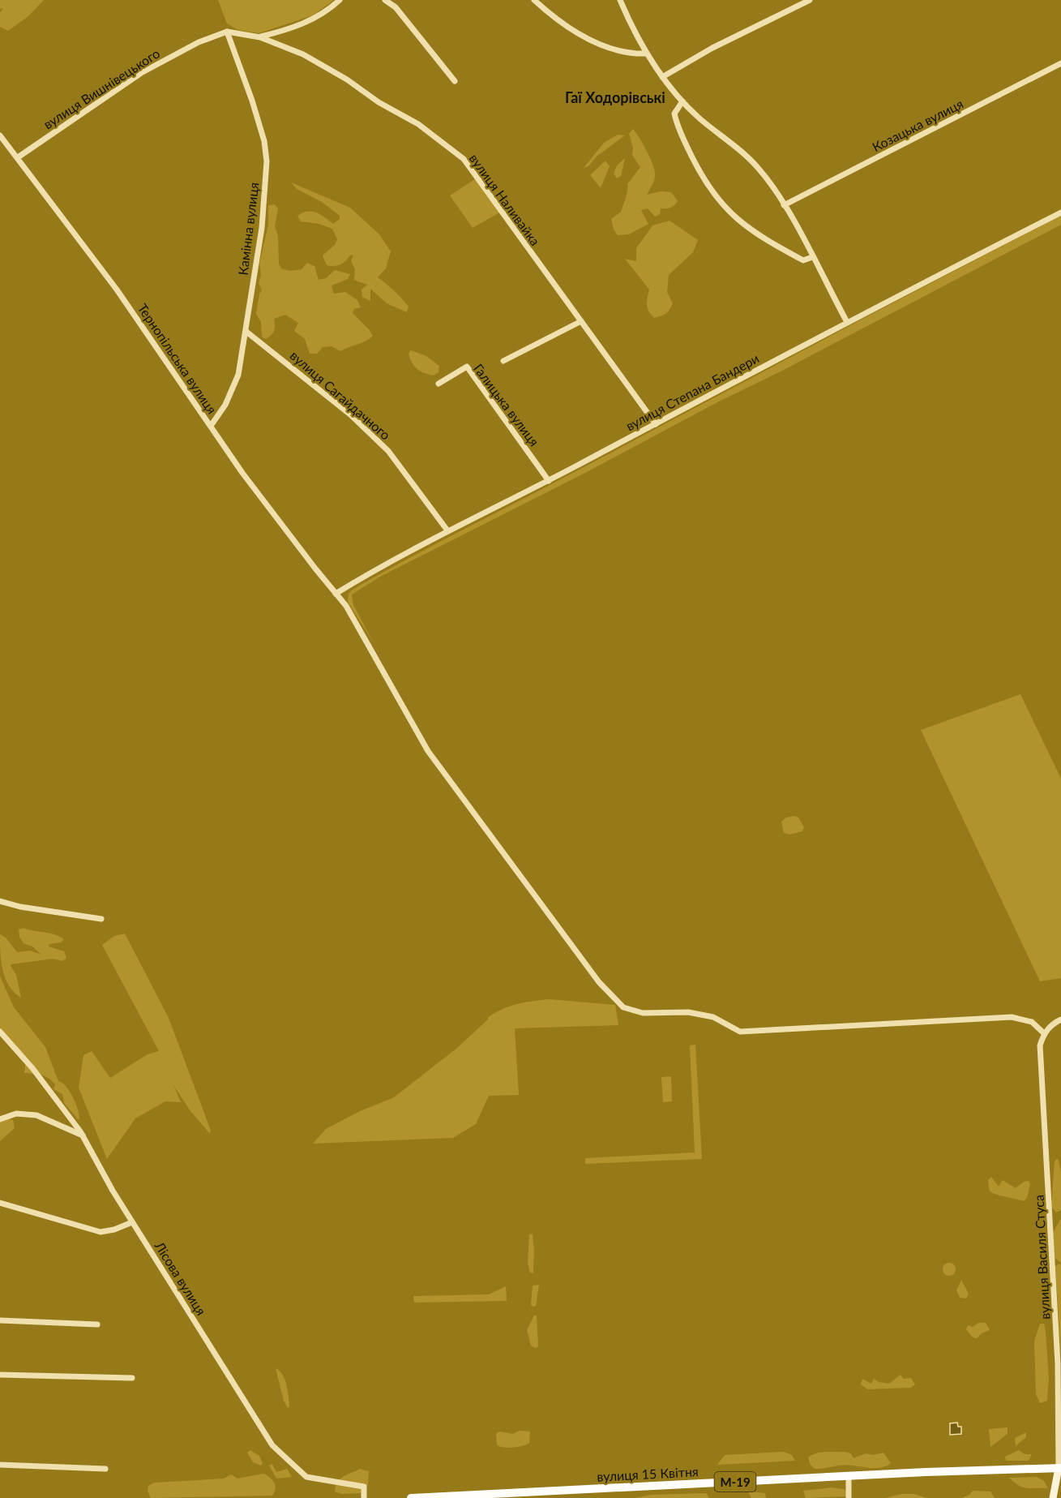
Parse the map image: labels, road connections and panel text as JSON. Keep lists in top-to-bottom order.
{
  "streets": {
    "highway": ["вулиця 15 Квітня", "М-19"],
    "street": [
      "вулиця Вишнівецького",
      "Козацька вулиця",
      "вулиця Наливайка",
      "Камінна вулиця",
      "Тернопільська вулиця",
      "вулиця Степана Бандери",
      "вулиця Сагайдачного",
      "Галицька вулиця",
      "вулиця Василя Стуса",
      "Лісова вулиця"
    ]
  },
  "crossings": [
    ["вулиця Вишнівецького", "вулиця Наливайка"],
    ["вулиця Вишнівецького", "Камінна вулиця"],
    ["вулиця Вишнівецького", "Тернопільська вулиця"],
    ["вулиця Наливайка", "Камінна вулиця"],
    ["вулиця Наливайка", "вулиця Степана Бандери"],
    ["Камінна вулиця", "Тернопільська вулиця"],
    ["Камінна вулиця", "вулиця Сагайдачного"],
    ["Тернопільська вулиця", "вулиця Степана Бандери"],
    ["Тернопільська вулиця", "вулиця Василя Стуса"],
    ["вулиця Степана Бандери", "вулиця Сагайдачного"],
    ["вулиця Степана Бандери", "Галицька вулиця"],
    ["вулиця Василя Стуса", "вулиця 15 Квітня"]
  ],
  "districts": ["Гаї Ходорівські"]
}
